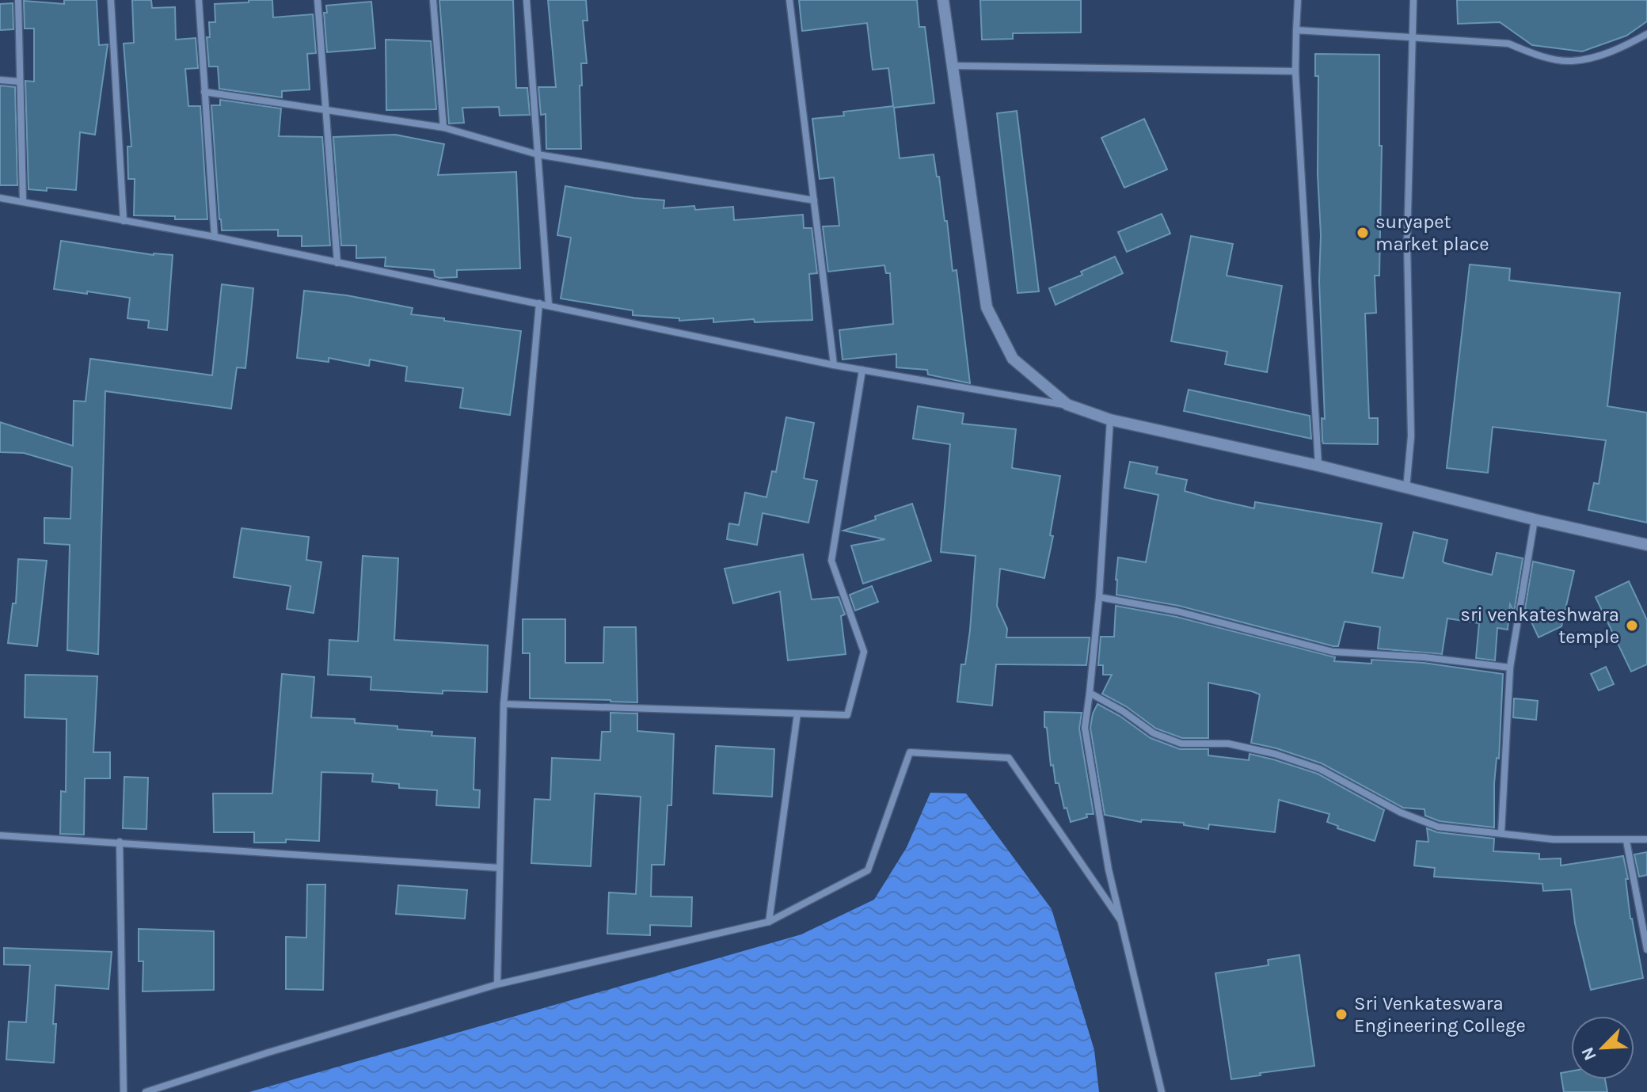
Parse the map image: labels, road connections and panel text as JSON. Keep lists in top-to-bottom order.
{
  "places": ["suryapet market place", "sri venkateshwara temple", "Sri Venkateswara Engineering College"],
  "north": "bottom left"
}
